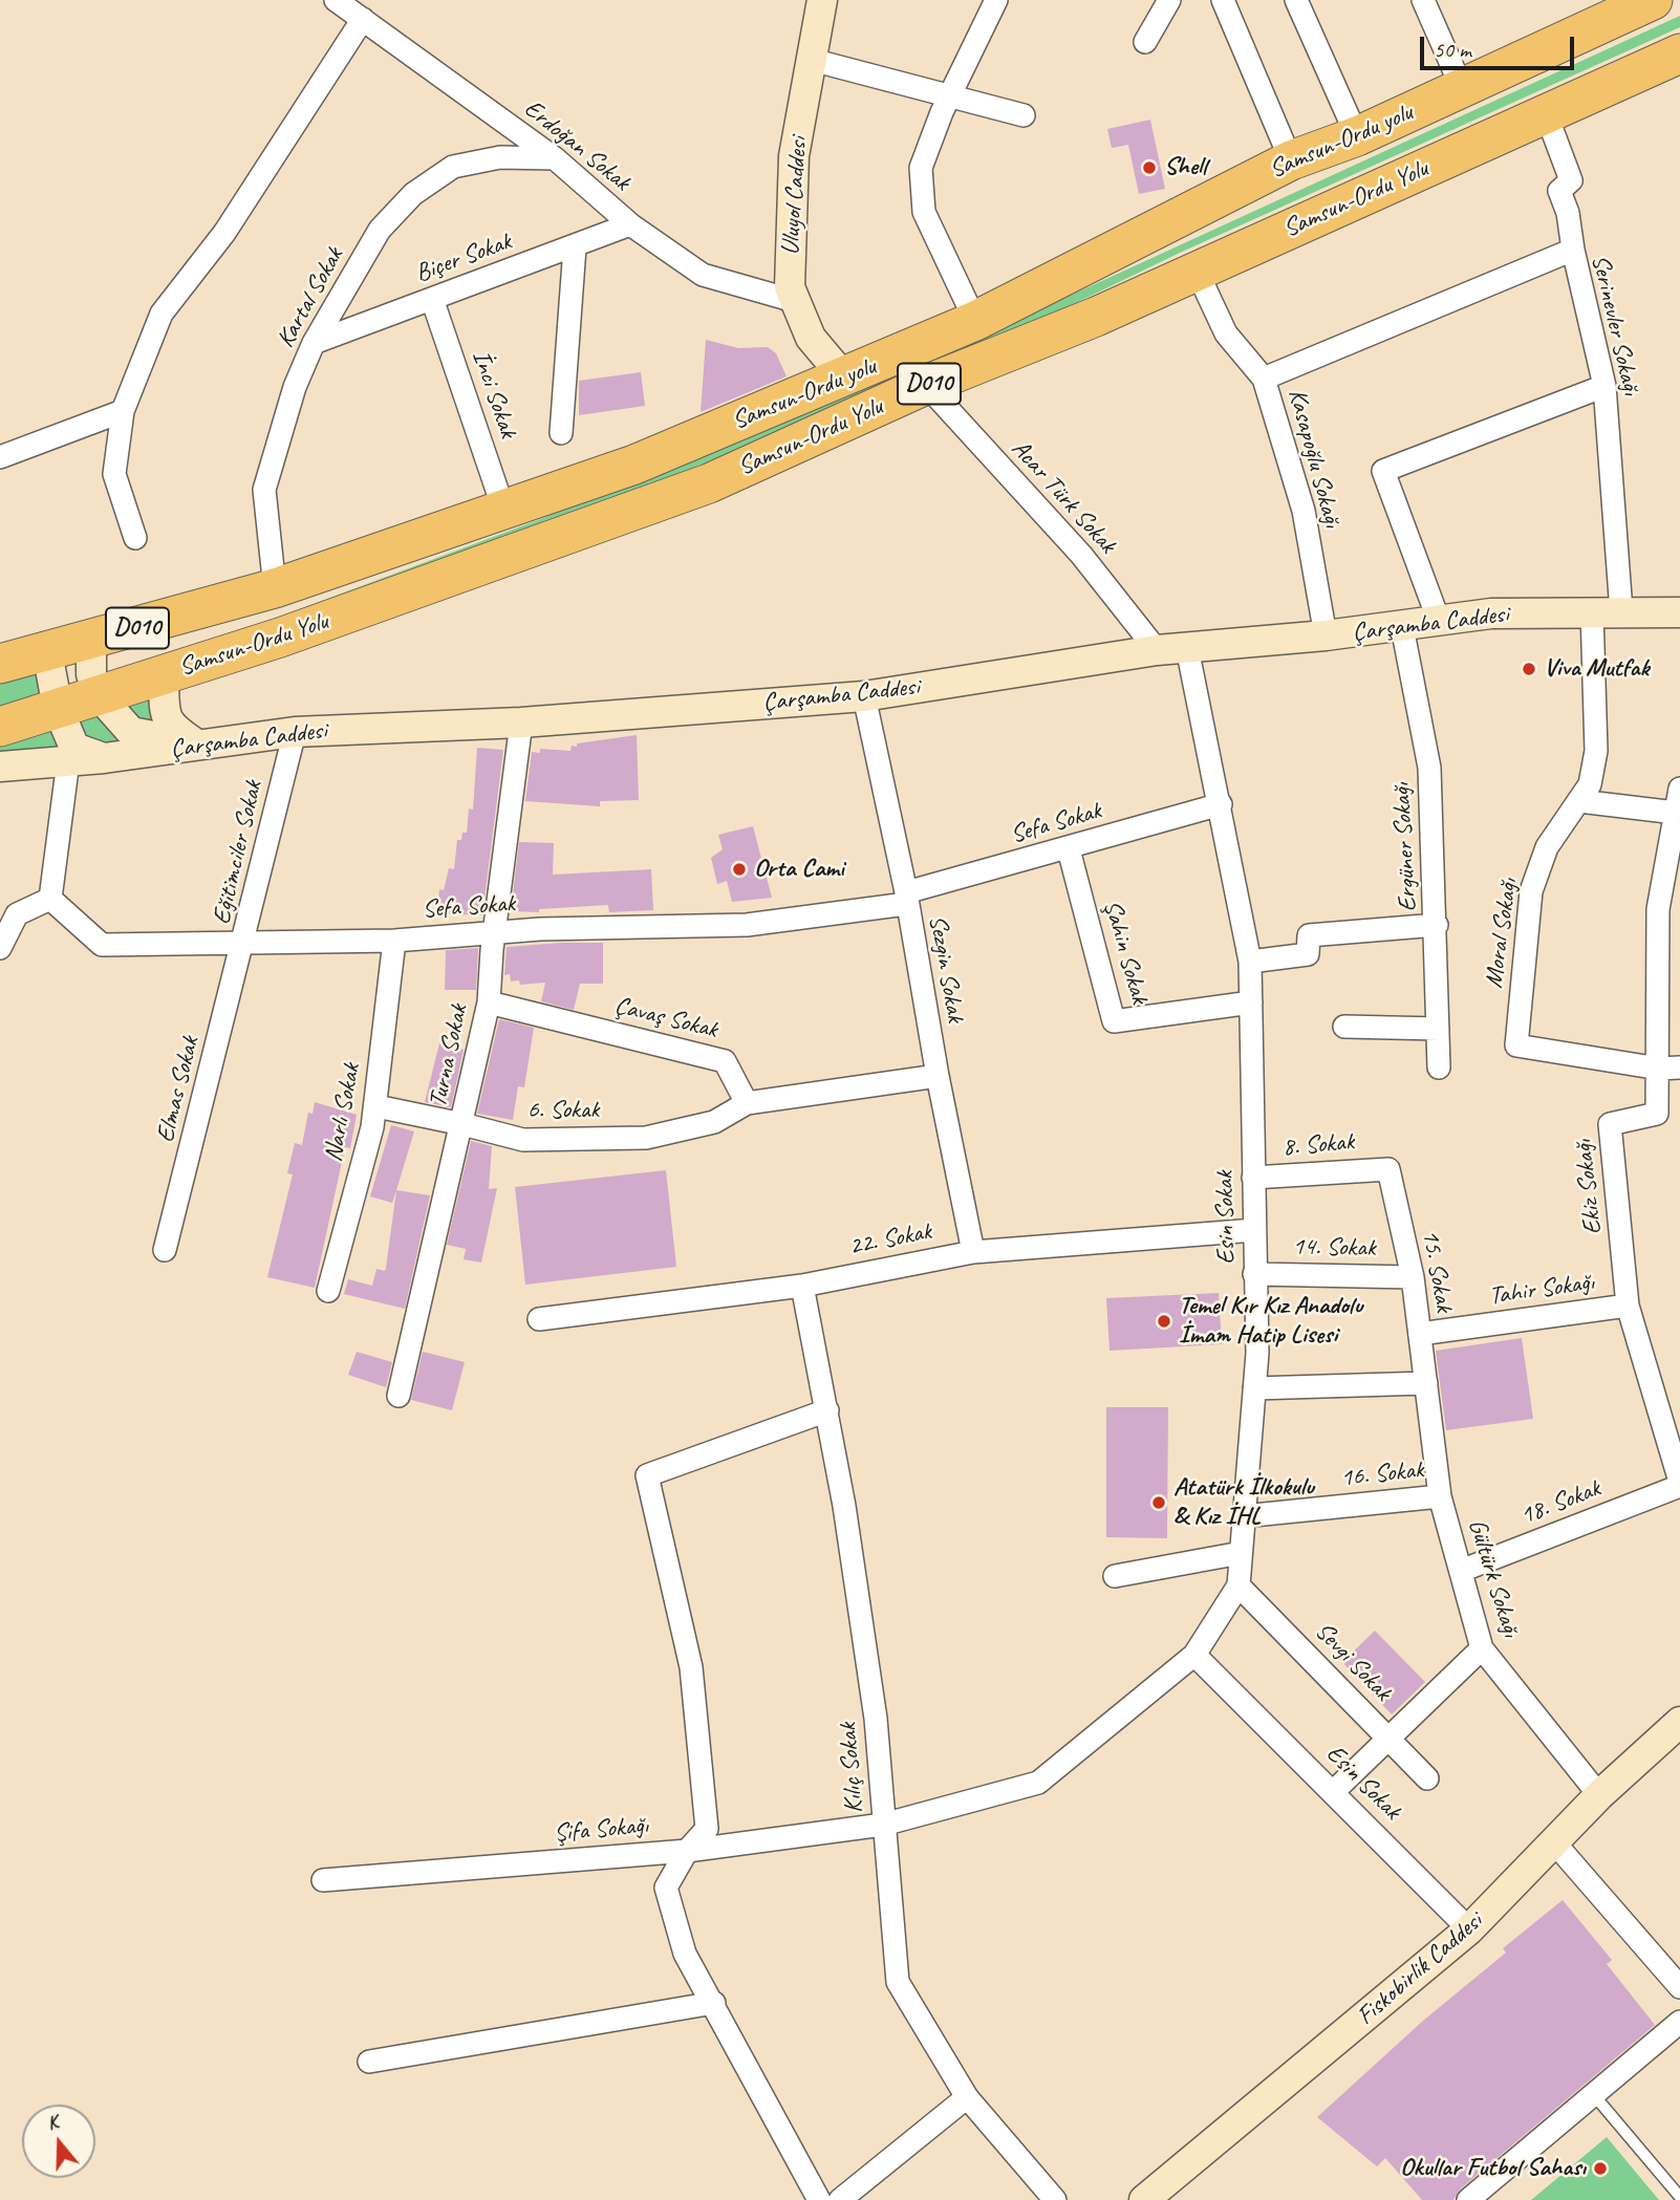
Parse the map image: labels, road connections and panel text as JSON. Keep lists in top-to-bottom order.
{
  "streets": {
    "highway": ["Samsun-Ordu yolu", "Samsun-Ordu Yolu", "D010"],
    "main road": ["Uluyol Caddesi", "Çarşamba Caddesi", "Fiskobirlik Caddesi"],
    "street": [
      "Erdoğan Sokak",
      "Biçer Sokak",
      "Kartal Sokak",
      "Serinevler Sokağı",
      "İnci Sokak",
      "Kasapoğlu Sokağı",
      "Acar Türk Sokak",
      "Sefa Sokak",
      "Ergüner Sokağı",
      "Eğitimciler Sokak",
      "Moral Sokağı",
      "Şahin Sokak",
      "Sezgin Sokak",
      "Çavaş Sokak",
      "Turna Sokak",
      "Elmas Sokak",
      "6. Sokak",
      "Narlı Sokak",
      "8. Sokak",
      "Ekiz Sokağı",
      "Esin Sokak",
      "22. Sokak",
      "14. Sokak",
      "15. Sokak",
      "Tahir Sokağı",
      "16. Sokak",
      "18. Sokak",
      "Gültürk Sokağı",
      "Sevgi Sokak",
      "Kılıç Sokak",
      "Şifa Sokağı"
    ]
  },
  "crossings": [
    ["Samsun-Ordu yolu", "Uluyol Caddesi"],
    ["Samsun-Ordu yolu", "Kartal Sokak"],
    ["Samsun-Ordu yolu", "İnci Sokak"],
    ["Erdoğan Sokak", "Uluyol Caddesi"],
    ["Erdoğan Sokak", "Biçer Sokak"],
    ["Erdoğan Sokak", "Kartal Sokak"],
    ["Samsun-Ordu Yolu", "Kasapoğlu Sokağı"],
    ["Samsun-Ordu Yolu", "Acar Türk Sokak"],
    ["Biçer Sokak", "Kartal Sokak"],
    ["Biçer Sokak", "İnci Sokak"],
    ["Serinevler Sokağı", "Kasapoğlu Sokağı"],
    ["Serinevler Sokağı", "Çarşamba Caddesi"],
    ["Kasapoğlu Sokağı", "Çarşamba Caddesi"],
    ["Acar Türk Sokak", "Çarşamba Caddesi"],
    ["Çarşamba Caddesi", "Ergüner Sokağı"],
    ["Çarşamba Caddesi", "Eğitimciler Sokak"],
    ["Çarşamba Caddesi", "Moral Sokağı"],
    ["Çarşamba Caddesi", "Sezgin Sokak"],
    ["Çarşamba Caddesi", "Turna Sokak"],
    ["Çarşamba Caddesi", "Esin Sokak"],
    ["Sefa Sokak", "Eğitimciler Sokak"],
    ["Sefa Sokak", "Şahin Sokak"],
    ["Sefa Sokak", "Sezgin Sokak"],
    ["Sefa Sokak", "Turna Sokak"],
    ["Sefa Sokak", "Elmas Sokak"],
    ["Sefa Sokak", "Narlı Sokak"],
    ["Sefa Sokak", "Esin Sokak"],
    ["Eğitimciler Sokak", "Elmas Sokak"],
    ["Moral Sokağı", "Ekiz Sokağı"],
    ["Şahin Sokak", "Esin Sokak"],
    ["Sezgin Sokak", "22. Sokak"],
    ["Çavaş Sokak", "Turna Sokak"],
    ["Çavaş Sokak", "6. Sokak"],
    ["Turna Sokak", "6. Sokak"],
    ["6. Sokak", "Narlı Sokak"],
    ["8. Sokak", "Esin Sokak"],
    ["8. Sokak", "15. Sokak"],
    ["Ekiz Sokağı", "Tahir Sokağı"],
    ["Ekiz Sokağı", "18. Sokak"],
    ["Esin Sokak", "22. Sokak"],
    ["Esin Sokak", "14. Sokak"],
    ["Esin Sokak", "16. Sokak"],
    ["Esin Sokak", "Sevgi Sokak"],
    ["Esin Sokak", "Şifa Sokağı"],
    ["Esin Sokak", "Fiskobirlik Caddesi"],
    ["22. Sokak", "Kılıç Sokak"],
    ["14. Sokak", "15. Sokak"],
    ["15. Sokak", "Tahir Sokağı"],
    ["15. Sokak", "Gültürk Sokağı"],
    ["16. Sokak", "Gültürk Sokağı"],
    ["18. Sokak", "Gültürk Sokağı"],
    ["Gültürk Sokağı", "Fiskobirlik Caddesi"],
    ["Kılıç Sokak", "Şifa Sokağı"]
  ],
  "places": [
    "Shell",
    "Viva Mutfak",
    "Orta Cami",
    "Temel Kır Kız Anadolu İmam Hatip Lisesi",
    "Atatürk İlkokulu & Kız İHL",
    "Okullar Futbol Sahası"
  ],
  "scale_bar": "50 m",
  "north": "top"
}
